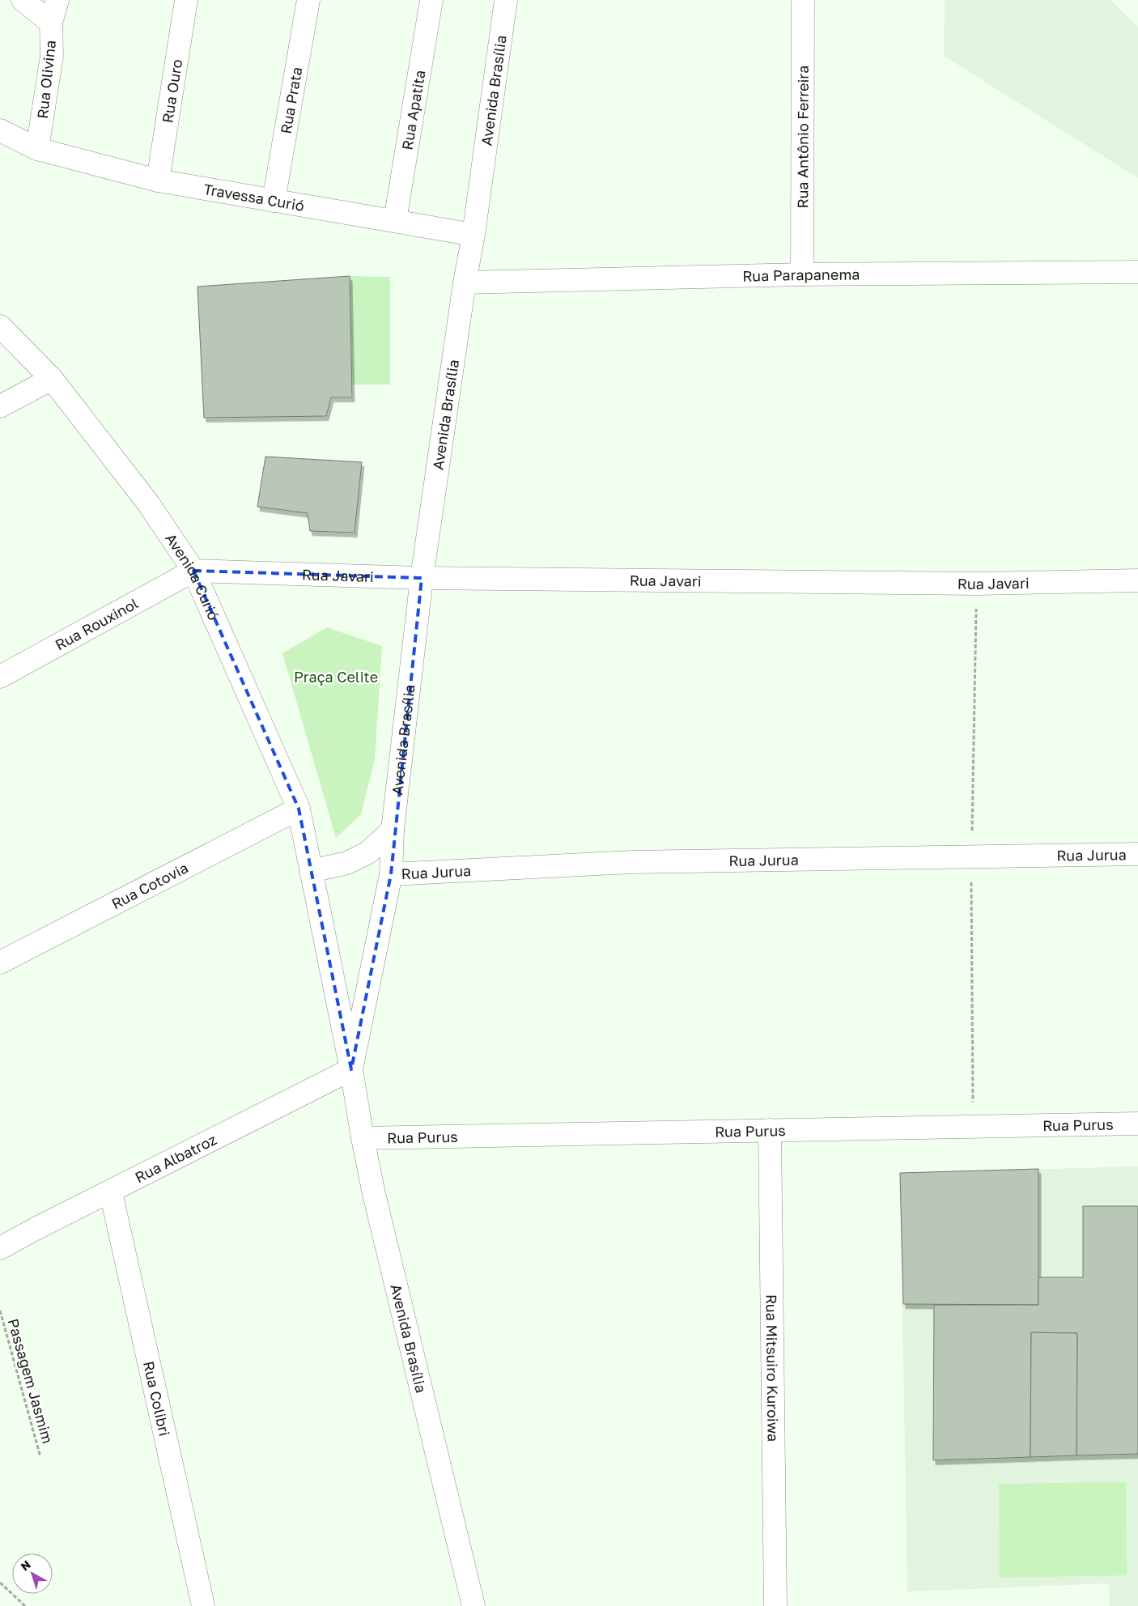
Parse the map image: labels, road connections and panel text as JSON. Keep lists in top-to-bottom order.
{
  "streets": {
    "street": [
      "Rua Olivina",
      "Avenida Brasília",
      "Rua Ouro",
      "Rua Prata",
      "Rua Apatita",
      "Rua Antônio Ferreira",
      "Travessa Curió",
      "Rua Parapanema",
      "Rua Javari",
      "Avenida Curió",
      "Rua Rouxinol",
      "Rua Jurua",
      "Rua Cotovia",
      "Rua Purus",
      "Rua Albatroz",
      "Rua Mitsuiro Kuroiwa",
      "Rua Colibri"
    ],
    "path": ["Passagem Jasmim"]
  },
  "crossings": [
    ["Rua Olivina", "Travessa Curió"],
    ["Avenida Brasília", "Travessa Curió"],
    ["Avenida Brasília", "Rua Parapanema"],
    ["Avenida Brasília", "Rua Javari"],
    ["Avenida Brasília", "Avenida Curió"],
    ["Avenida Brasília", "Rua Jurua"],
    ["Avenida Brasília", "Rua Purus"],
    ["Avenida Brasília", "Rua Albatroz"],
    ["Rua Ouro", "Travessa Curió"],
    ["Rua Prata", "Travessa Curió"],
    ["Rua Apatita", "Travessa Curió"],
    ["Rua Antônio Ferreira", "Rua Parapanema"],
    ["Rua Javari", "Avenida Curió"],
    ["Rua Javari", "Rua Rouxinol"],
    ["Avenida Curió", "Rua Rouxinol"],
    ["Avenida Curió", "Rua Cotovia"],
    ["Rua Purus", "Rua Mitsuiro Kuroiwa"],
    ["Rua Albatroz", "Rua Colibri"]
  ],
  "parks": ["Praça Celite"],
  "north": "top left"
}
